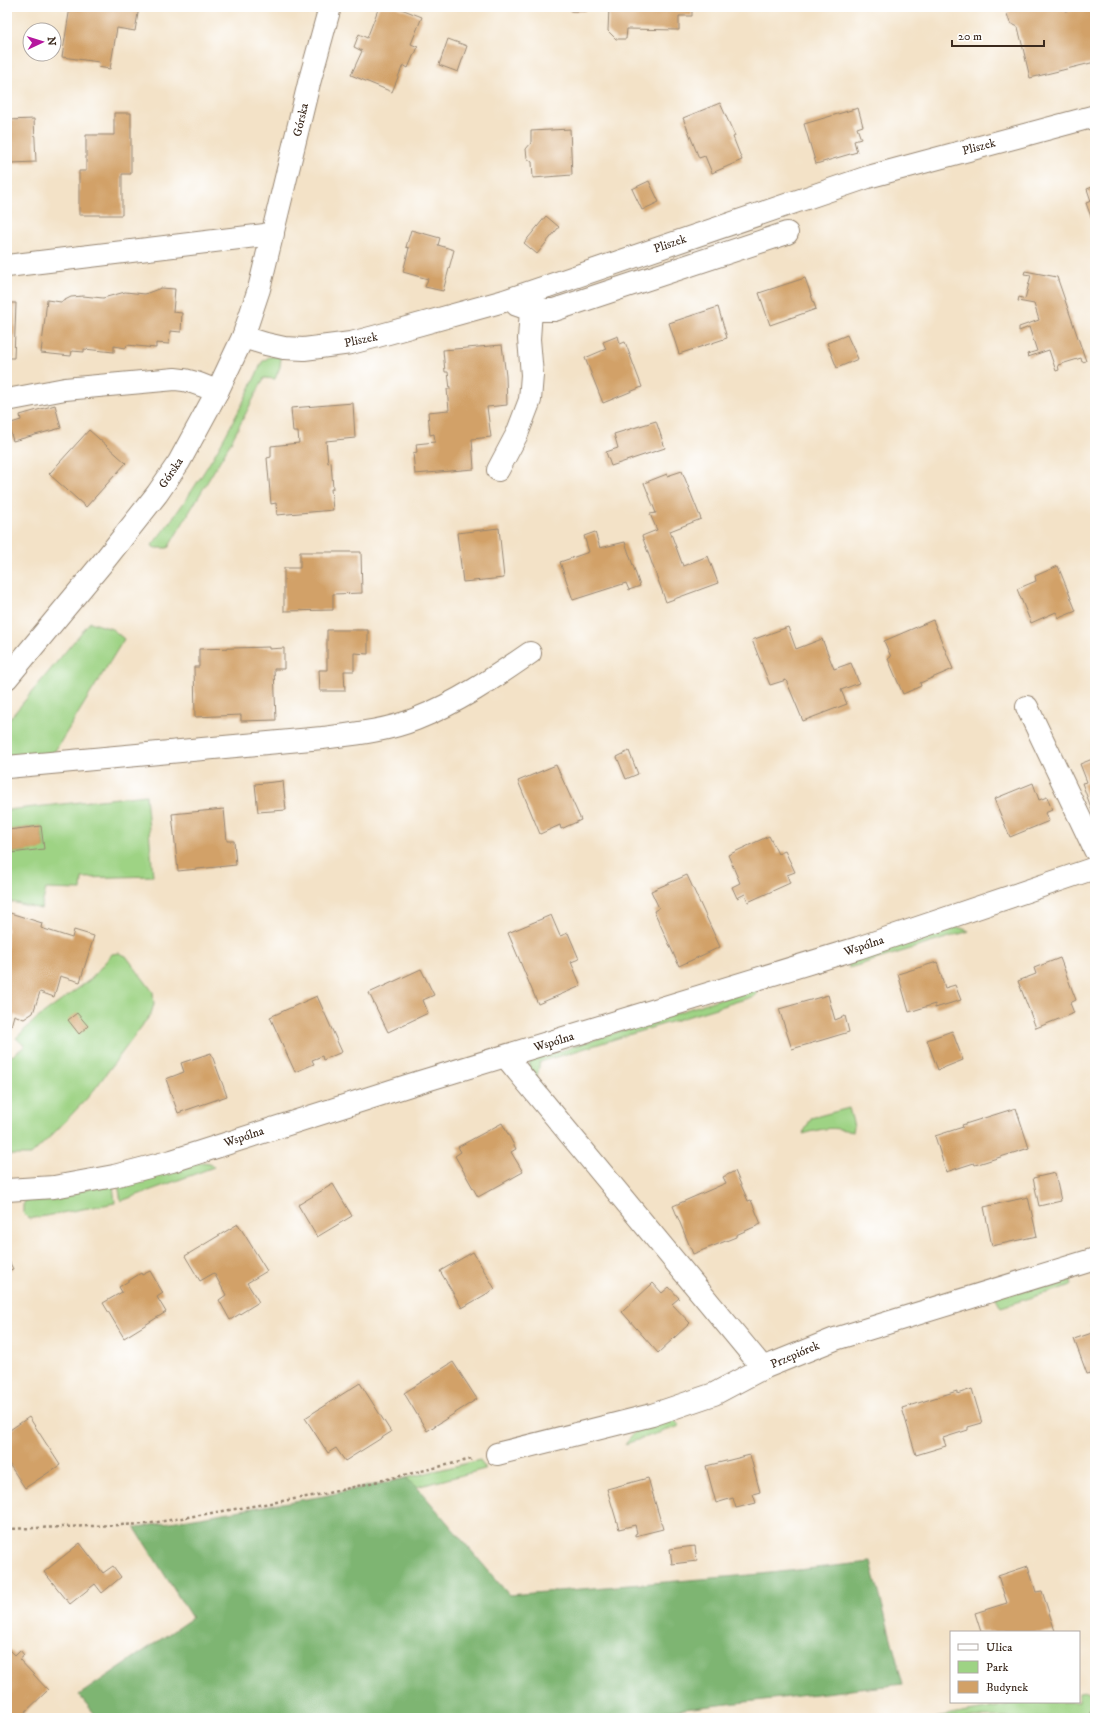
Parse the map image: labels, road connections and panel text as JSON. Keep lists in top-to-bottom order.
{
  "streets": {
    "street": [
      "Górska",
      "Pliszek",
      "Wspólna",
      "Przepiórek"
    ]
  },
  "crossings": [
    ["Górska", "Pliszek"]
  ],
  "legend": ["Ulica", "Park", "Budynek"],
  "scale_bar": "20 m",
  "north": "right"
}
